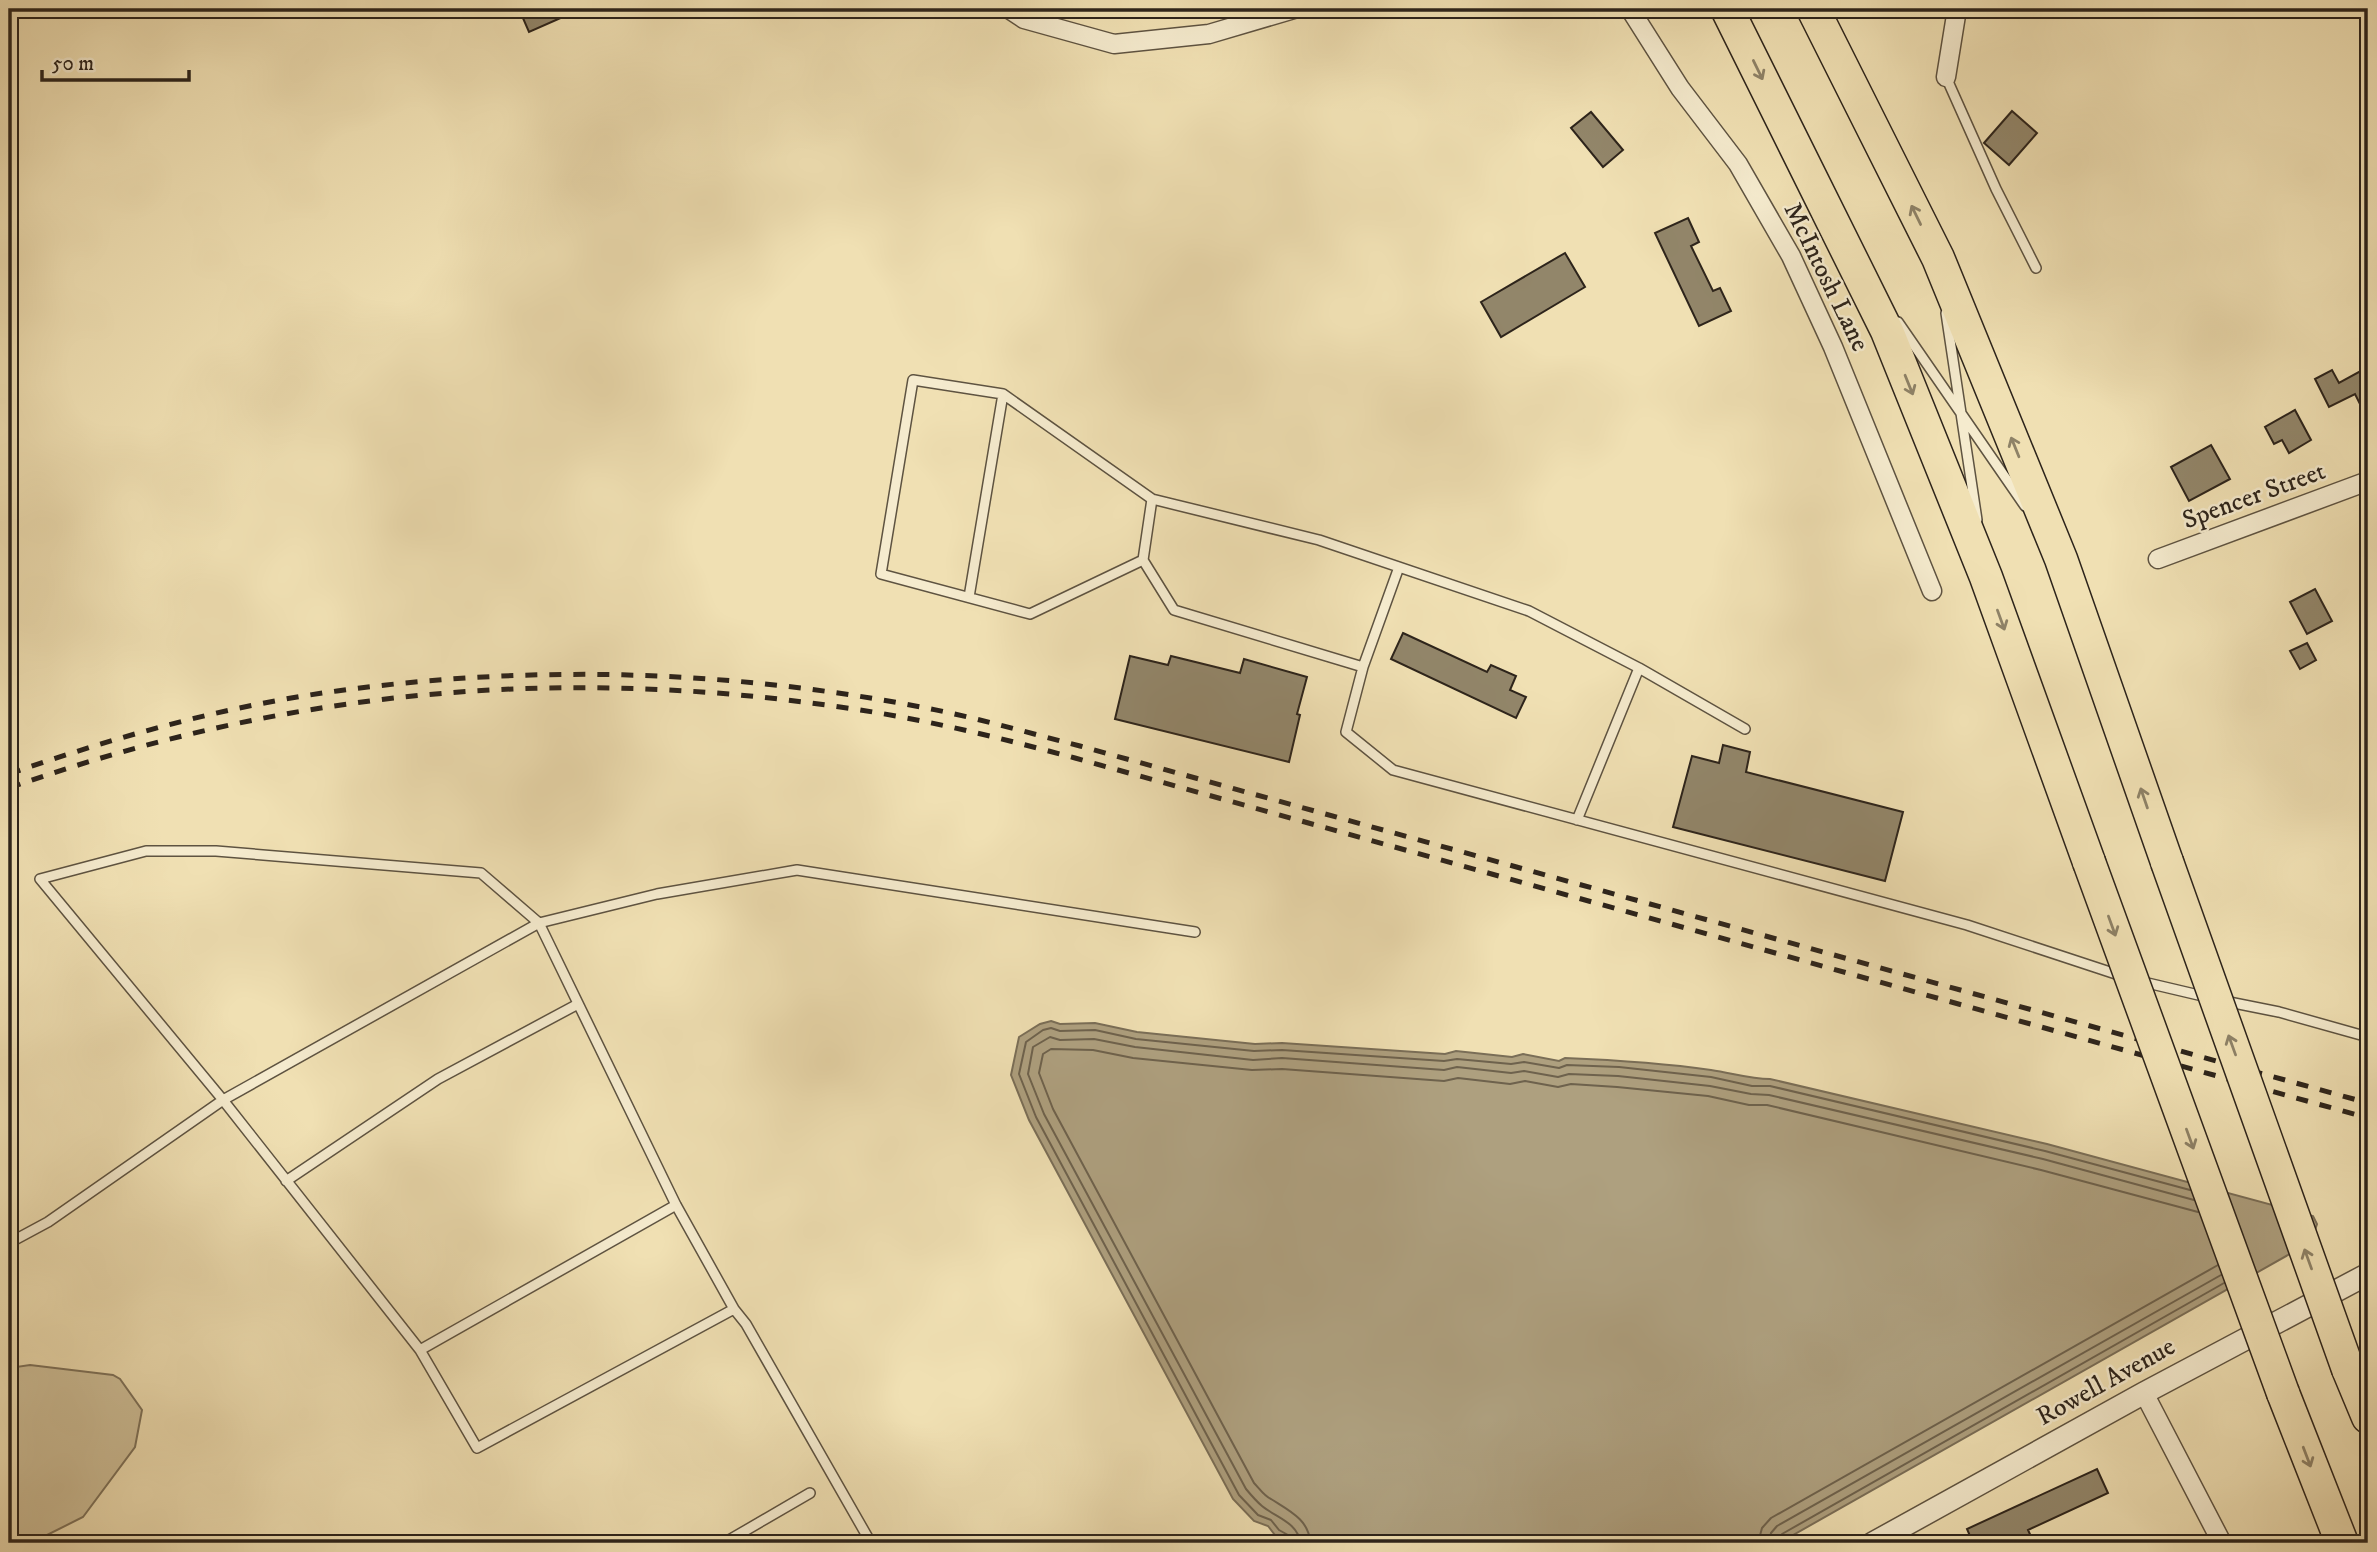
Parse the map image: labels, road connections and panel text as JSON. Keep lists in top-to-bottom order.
{
  "streets": {
    "street": ["McIntosh Lane", "Spencer Street", "Rowell Avenue"]
  },
  "scale_bar": "50 m"
}
